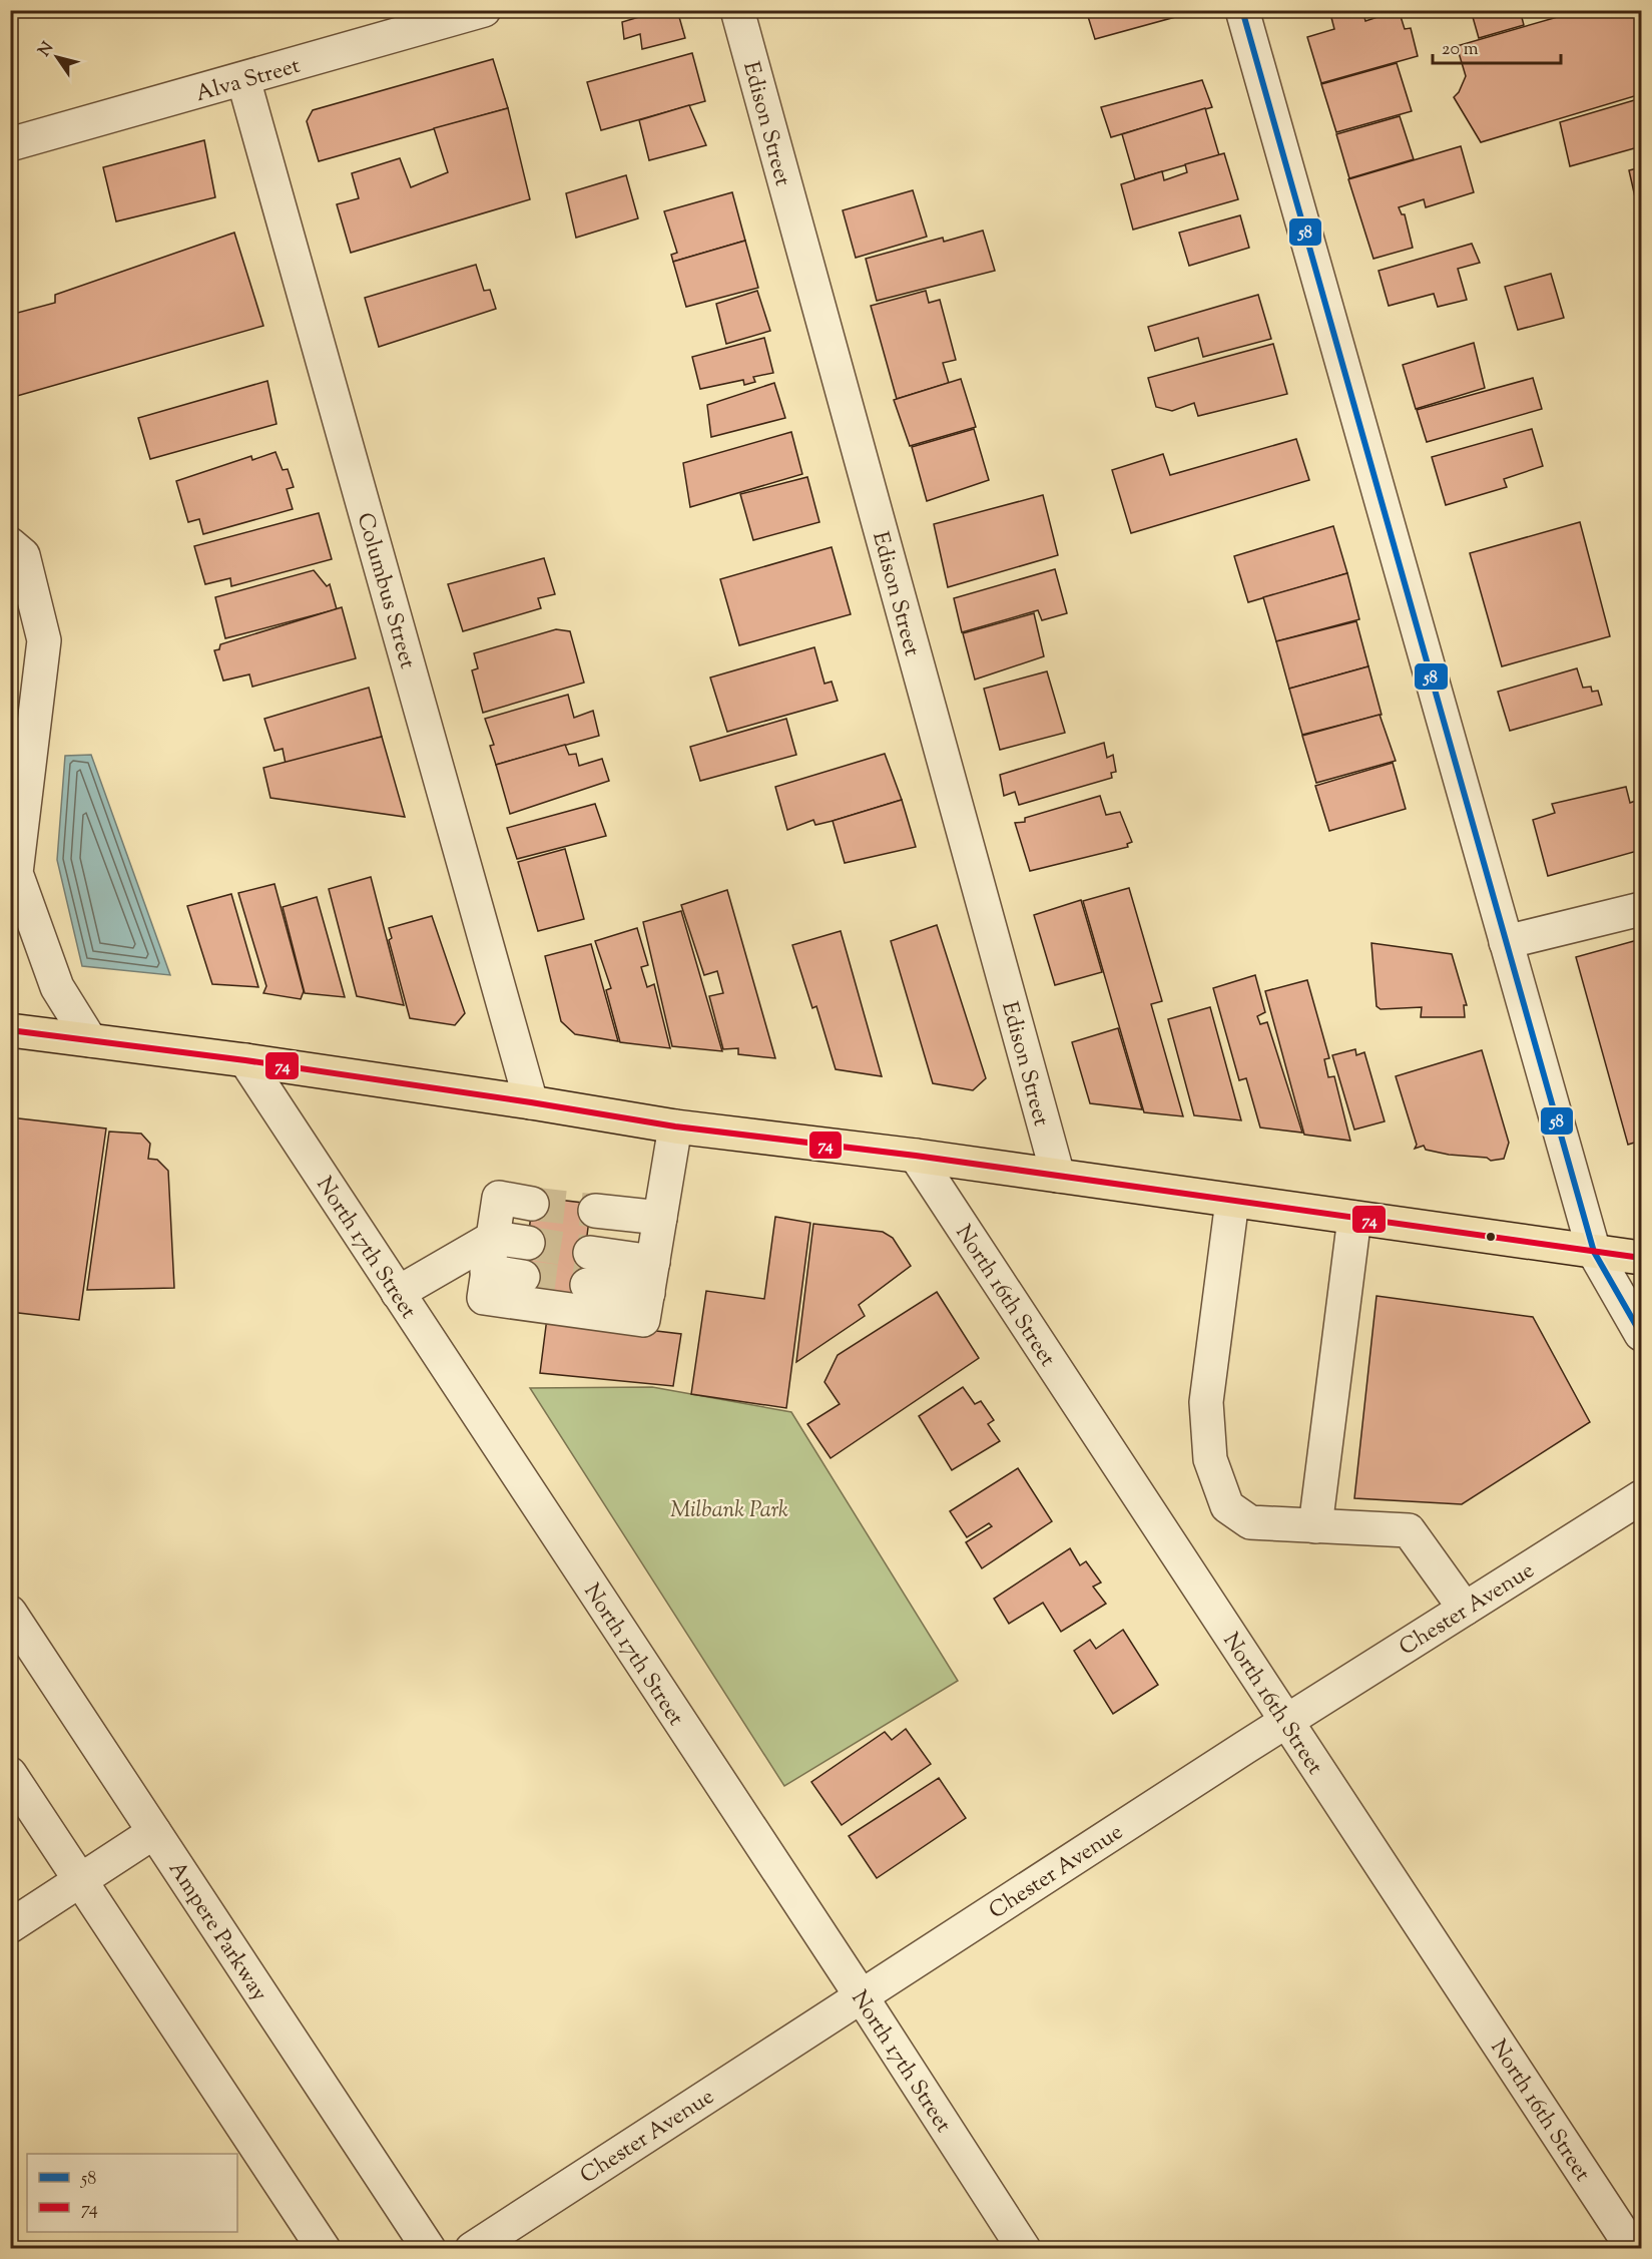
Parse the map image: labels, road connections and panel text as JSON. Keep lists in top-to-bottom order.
{
  "streets": {
    "street": [
      "Alva Street",
      "Edison Street",
      "Columbus Street",
      "North 17th Street",
      "North 16th Street",
      "Chester Avenue",
      "Ampere Parkway"
    ]
  },
  "crossings": [
    ["Alva Street", "Columbus Street"],
    ["North 17th Street", "Chester Avenue"],
    ["North 16th Street", "Chester Avenue"]
  ],
  "parks": ["Milbank Park"],
  "lines": ["transit line 58", "transit line 74"],
  "legend": ["58", "74"],
  "scale_bar": "20 m",
  "north": "top left"
}
